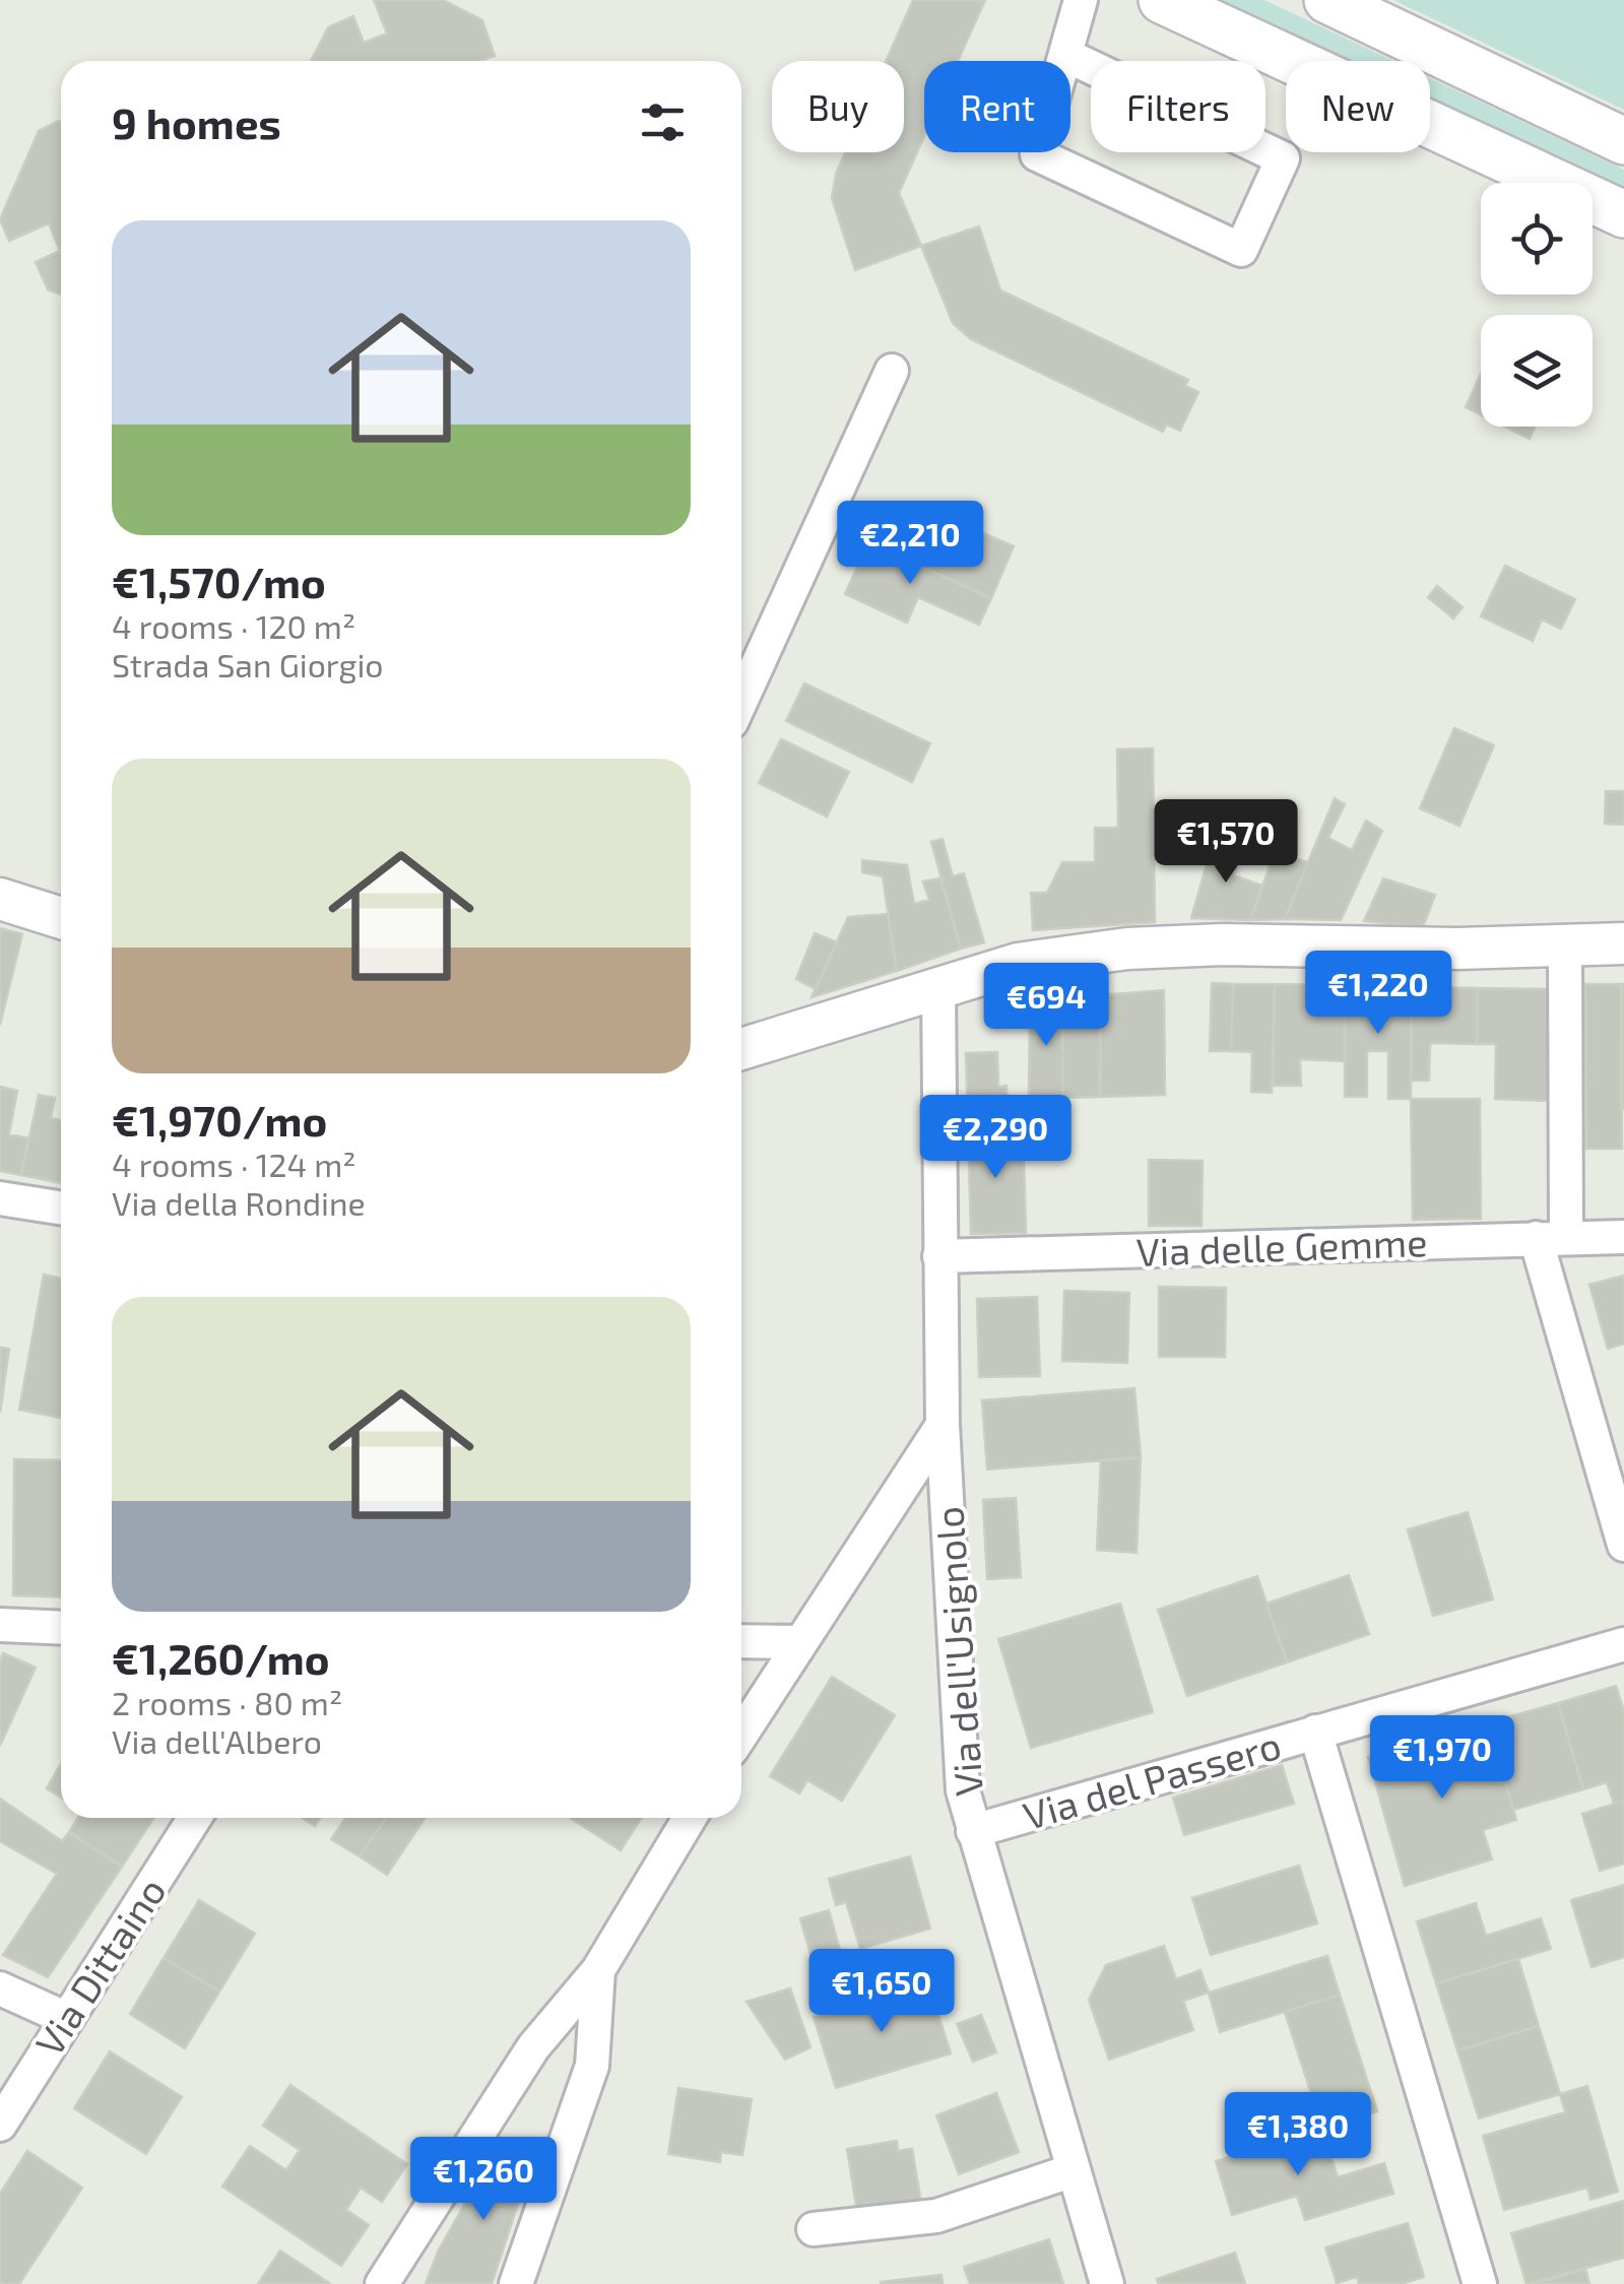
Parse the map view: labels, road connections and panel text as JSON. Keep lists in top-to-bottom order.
{
  "streets": {
    "street": [
      "Via delle Gemme",
      "Via dell'Usignolo",
      "Via del Passero",
      "Via Dittaino"
    ]
  },
  "crossings": [
    ["Via delle Gemme", "Via dell'Usignolo"],
    ["Via dell'Usignolo", "Via del Passero"]
  ],
  "page": {
    "chip": [
      "Buy",
      "Rent",
      "Filters",
      "New"
    ],
    "heading": "9 homes",
    "list": [
      {
        "name": "€1,570/mo",
        "note": "4 rooms · 120 m² · Strada San Giorgio"
      },
      {
        "name": "€1,970/mo",
        "note": "4 rooms · 124 m² · Via della Rondine"
      },
      {
        "name": "€1,260/mo",
        "note": "2 rooms · 80 m² · Via dell'Albero"
      }
    ],
    "price": [
      "€2,210",
      "€1,570",
      "€1,220",
      "€694",
      "€2,290",
      "€1,970",
      "€1,650",
      "€1,380",
      "€1,260"
    ]
  }
}
